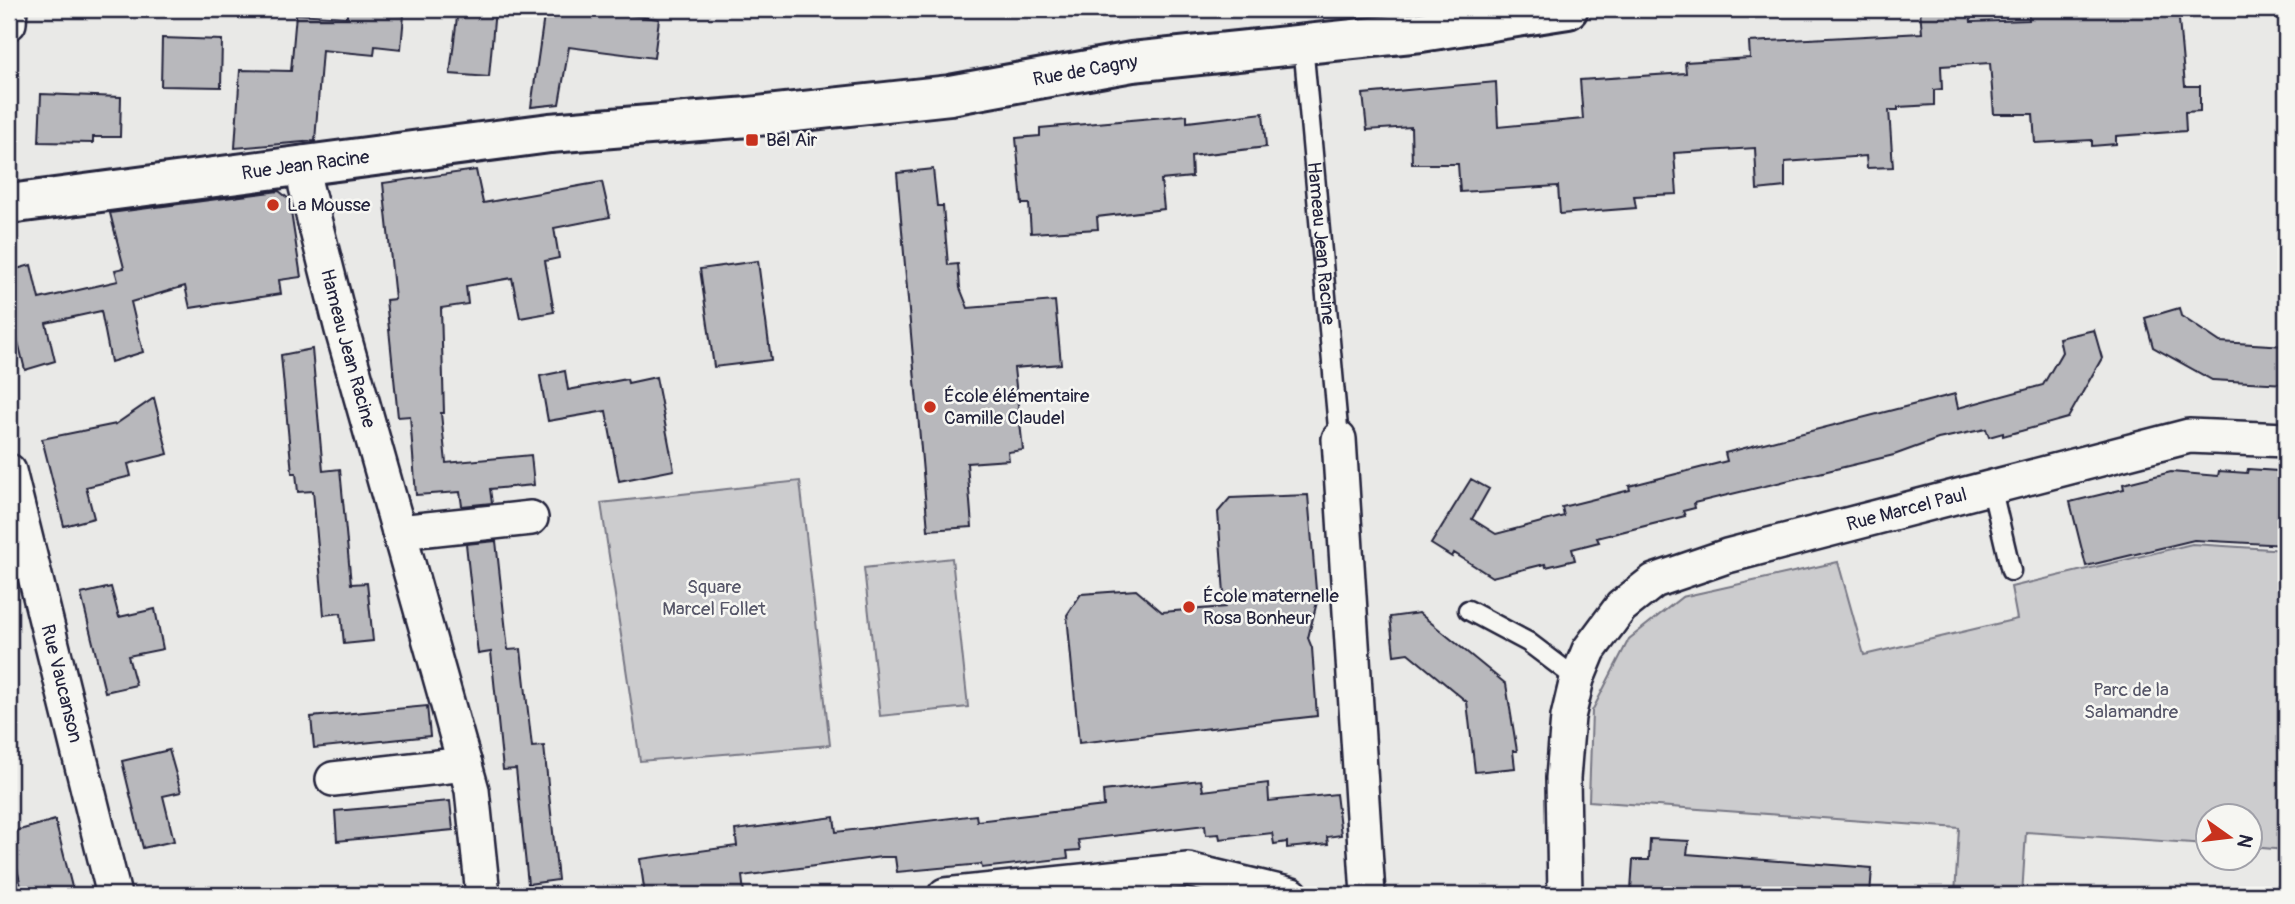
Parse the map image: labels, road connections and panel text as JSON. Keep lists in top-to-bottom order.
{
  "streets": {
    "main road": ["Rue de Cagny", "Rue Jean Racine"],
    "street": ["Hameau Jean Racine", "Rue Marcel Paul", "Rue Vaucanson"]
  },
  "crossings": [
    ["Rue de Cagny", "Rue Jean Racine"],
    ["Rue de Cagny", "Hameau Jean Racine"],
    ["Rue Jean Racine", "Hameau Jean Racine"]
  ],
  "parks": ["Square Marcel Follet", "Parc de la Salamandre"],
  "places": {
    "transit": ["Bel Air"],
    "other": ["La Mousse", "École élémentaire Camille Claudel", "École maternelle Rosa Bonheur"]
  },
  "north": "right"
}
